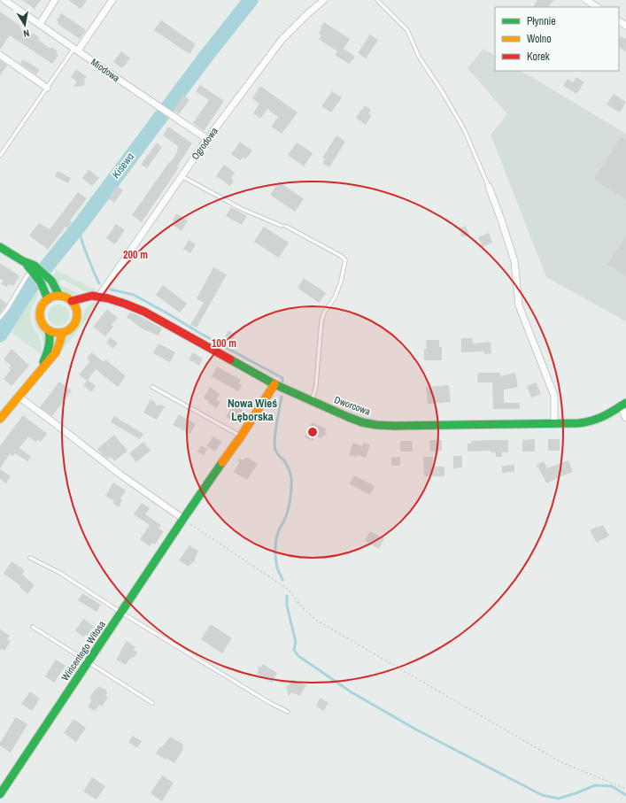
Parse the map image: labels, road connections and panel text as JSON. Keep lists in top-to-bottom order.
{
  "streets": {
    "street": [
      "Miodowa",
      "Ogrodowa",
      "Dworcowa",
      "Wincentego Witosa"
    ]
  },
  "crossings": [
    ["Miodowa", "Ogrodowa"],
    ["Ogrodowa", "Dworcowa"],
    ["Dworcowa", "Wincentego Witosa"]
  ],
  "districts": ["Nowa Wieś Lęborska"],
  "water": ["Kisewa"],
  "legend": ["Płynnie", "Wolno", "Korek"],
  "north": "bottom",
  "rings": ["200 m", "100 m"]
}
